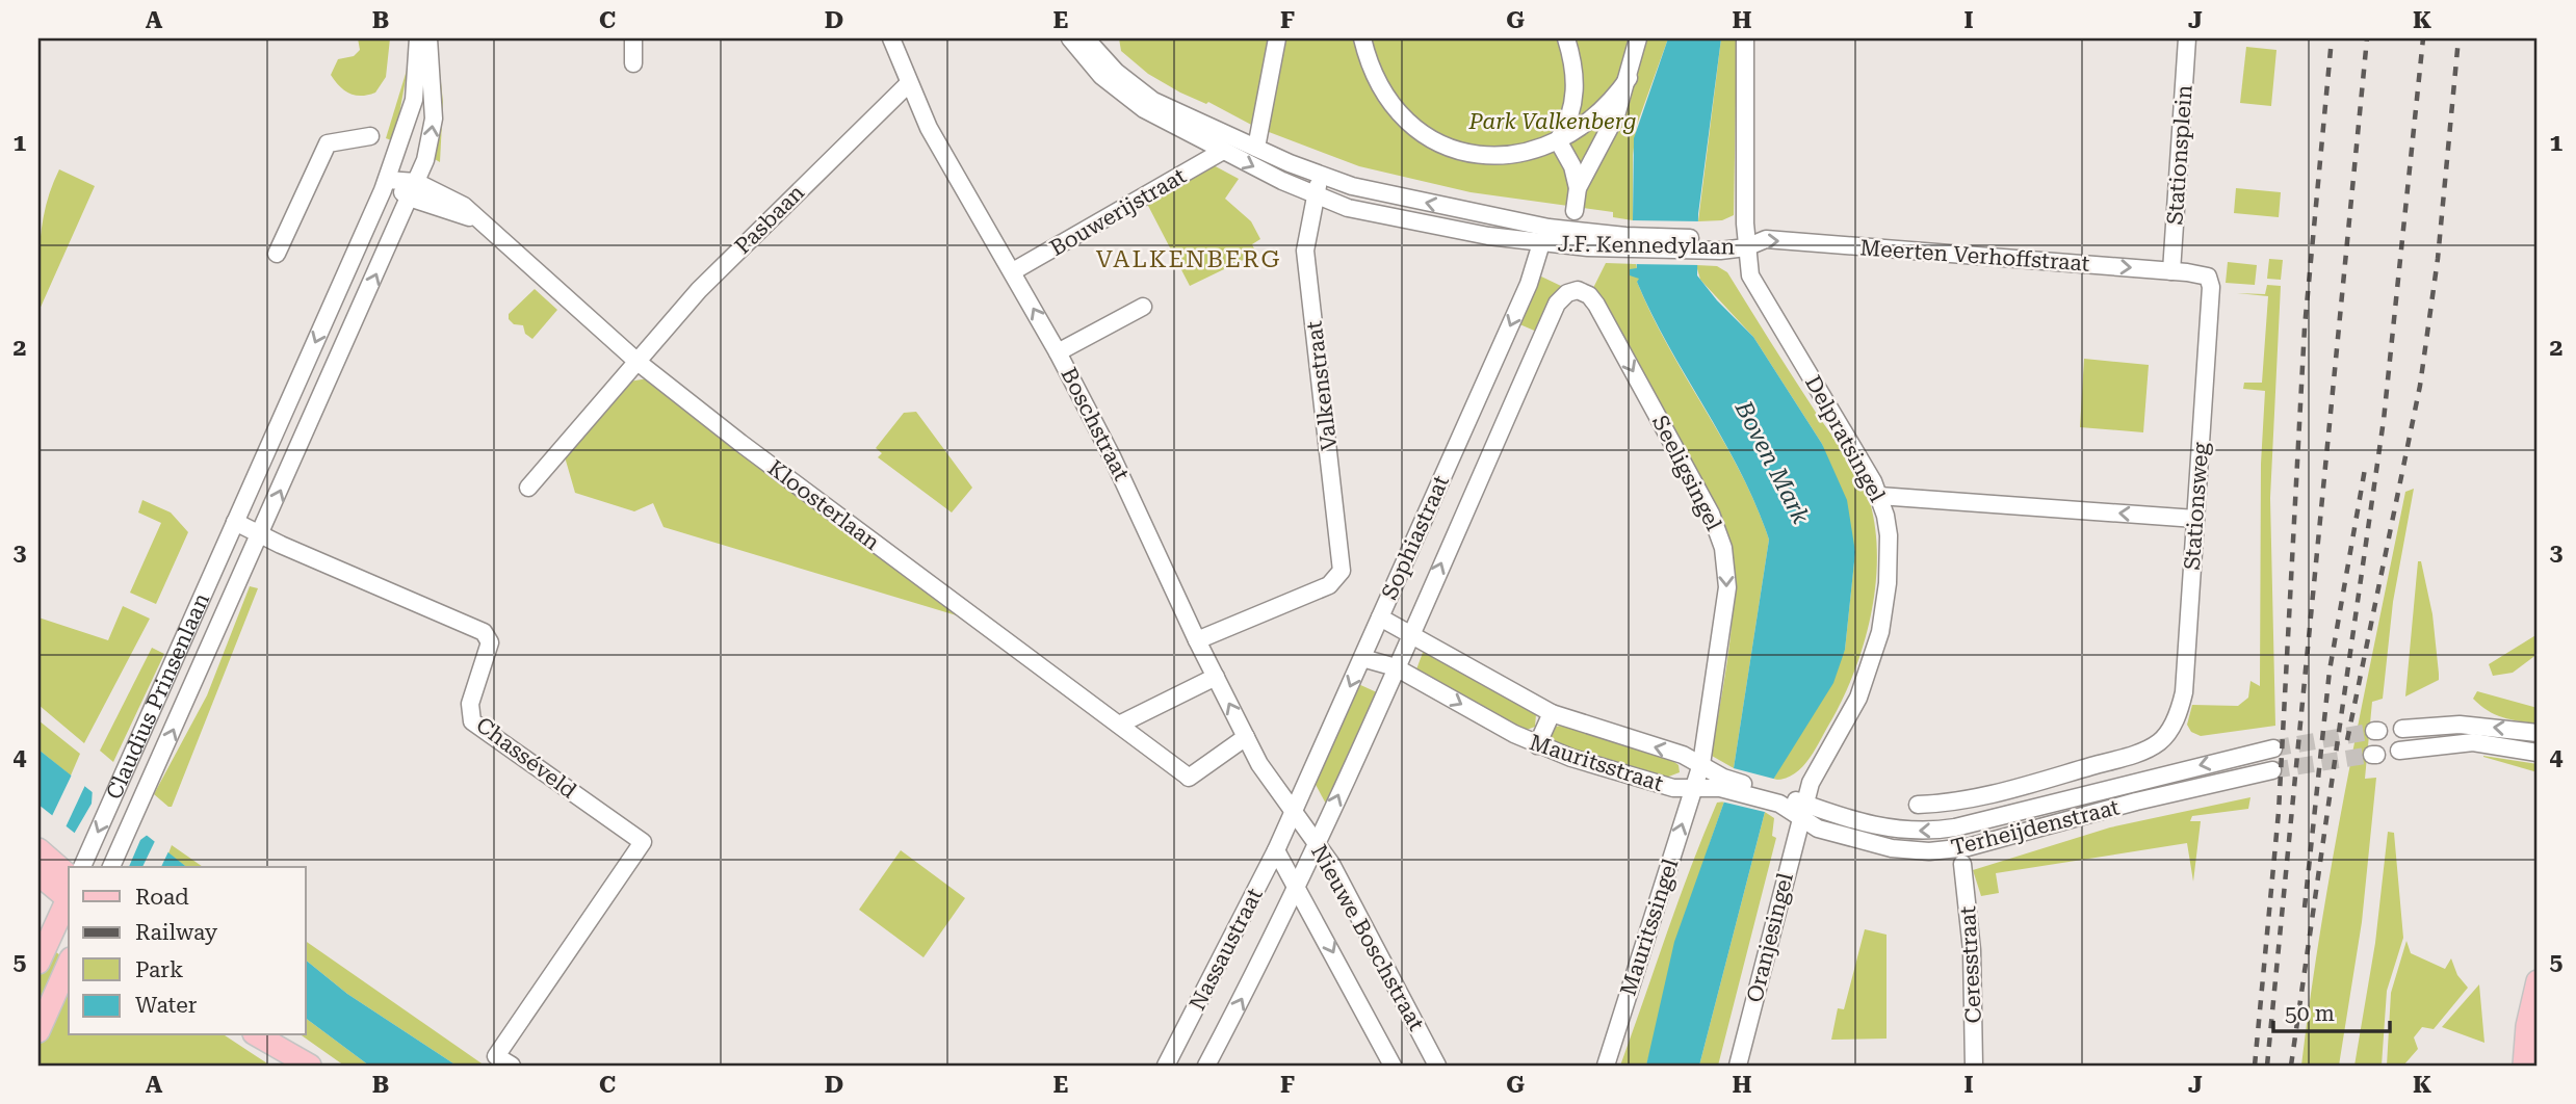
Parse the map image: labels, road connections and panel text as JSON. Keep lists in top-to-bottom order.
{
  "streets": {
    "street": [
      "Stationsplein",
      "Bouwerijstraat",
      "Pasbaan",
      "J.F. Kennedylaan",
      "Meerten Verhoffstraat",
      "Valkenstraat",
      "Boschstraat",
      "Delpratsingel",
      "Seeligsingel",
      "Kloosterlaan",
      "Stationsweg",
      "Sophiastraat",
      "Claudius Prinsenlaan",
      "Chasséveld",
      "Mauritsstraat",
      "Terheijdenstraat",
      "Mauritssingel",
      "Nieuwe Boschstraat",
      "Oranjesingel",
      "Nassaustraat",
      "Ceresstraat"
    ]
  },
  "crossings": [
    ["Stationsplein", "Meerten Verhoffstraat"],
    ["Bouwerijstraat", "J.F. Kennedylaan"],
    ["Bouwerijstraat", "Boschstraat"],
    ["Pasbaan", "Boschstraat"],
    ["Pasbaan", "Kloosterlaan"],
    ["J.F. Kennedylaan", "Meerten Verhoffstraat"],
    ["J.F. Kennedylaan", "Valkenstraat"],
    ["J.F. Kennedylaan", "Delpratsingel"],
    ["J.F. Kennedylaan", "Sophiastraat"],
    ["Meerten Verhoffstraat", "Delpratsingel"],
    ["Meerten Verhoffstraat", "Stationsweg"],
    ["Valkenstraat", "Boschstraat"],
    ["Boschstraat", "Kloosterlaan"],
    ["Boschstraat", "Sophiastraat"],
    ["Boschstraat", "Nieuwe Boschstraat"],
    ["Delpratsingel", "Mauritsstraat"],
    ["Delpratsingel", "Terheijdenstraat"],
    ["Delpratsingel", "Oranjesingel"],
    ["Seeligsingel", "Sophiastraat"],
    ["Seeligsingel", "Mauritsstraat"],
    ["Seeligsingel", "Mauritssingel"],
    ["Kloosterlaan", "Claudius Prinsenlaan"],
    ["Stationsweg", "Terheijdenstraat"],
    ["Sophiastraat", "Mauritsstraat"],
    ["Sophiastraat", "Nieuwe Boschstraat"],
    ["Sophiastraat", "Nassaustraat"],
    ["Claudius Prinsenlaan", "Chasséveld"],
    ["Mauritsstraat", "Terheijdenstraat"],
    ["Mauritsstraat", "Mauritssingel"],
    ["Mauritsstraat", "Oranjesingel"],
    ["Terheijdenstraat", "Oranjesingel"],
    ["Nieuwe Boschstraat", "Nassaustraat"]
  ],
  "one_way": ["Meerten Verhoffstraat", "Seeligsingel", "Mauritssingel"],
  "districts": ["VALKENBERG"],
  "water": ["Boven Mark"],
  "parks": ["Park Valkenberg"],
  "legend": [
    "Road",
    "Railway",
    "Park",
    "Water"
  ],
  "scale_bar": "50 m",
  "grid": {
    "columns": [
      "A",
      "B",
      "C",
      "D",
      "E",
      "F",
      "G",
      "H",
      "I",
      "J",
      "K"
    ],
    "rows": [
      "1",
      "2",
      "3",
      "4",
      "5"
    ]
  }
}
